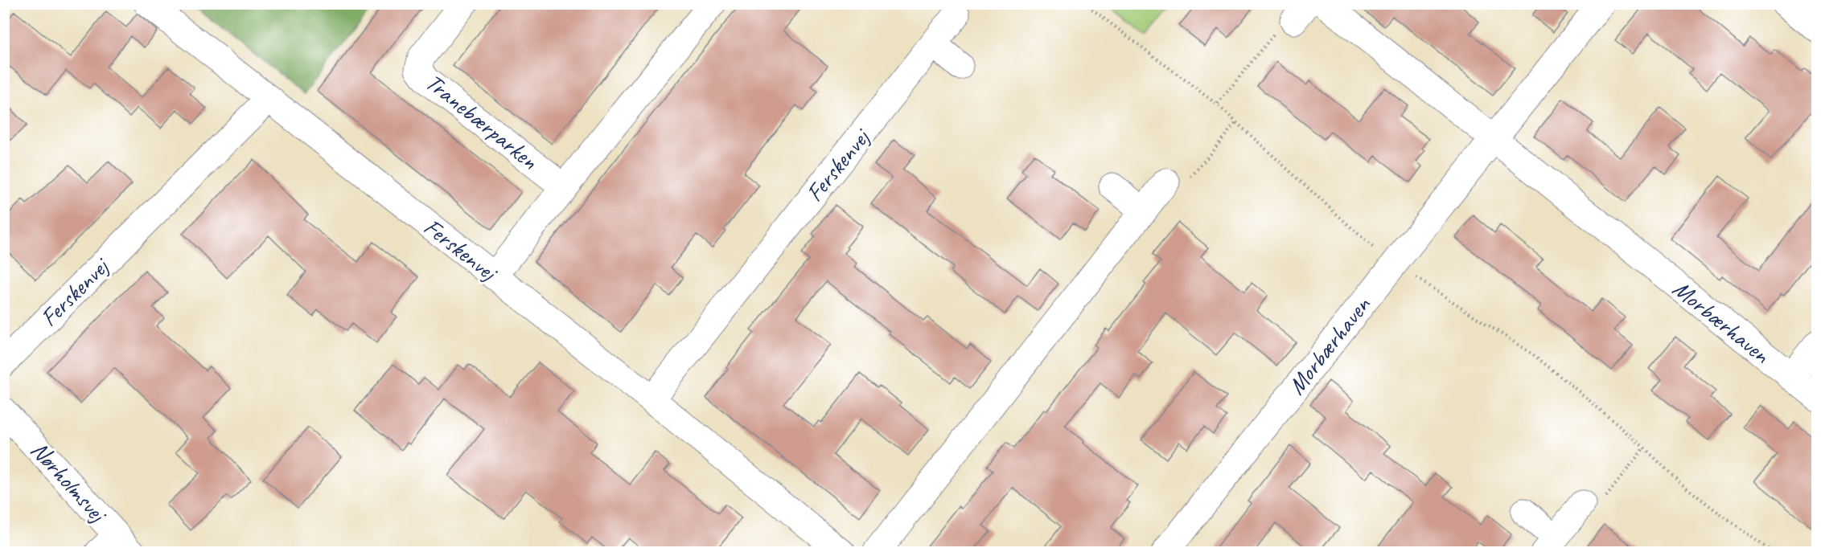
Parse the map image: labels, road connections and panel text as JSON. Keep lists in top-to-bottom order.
{
  "streets": {
    "street": [
      "Tranebærparken",
      "Ferskenvej",
      "Morbærhaven",
      "Nørholmsvej"
    ]
  }
}
